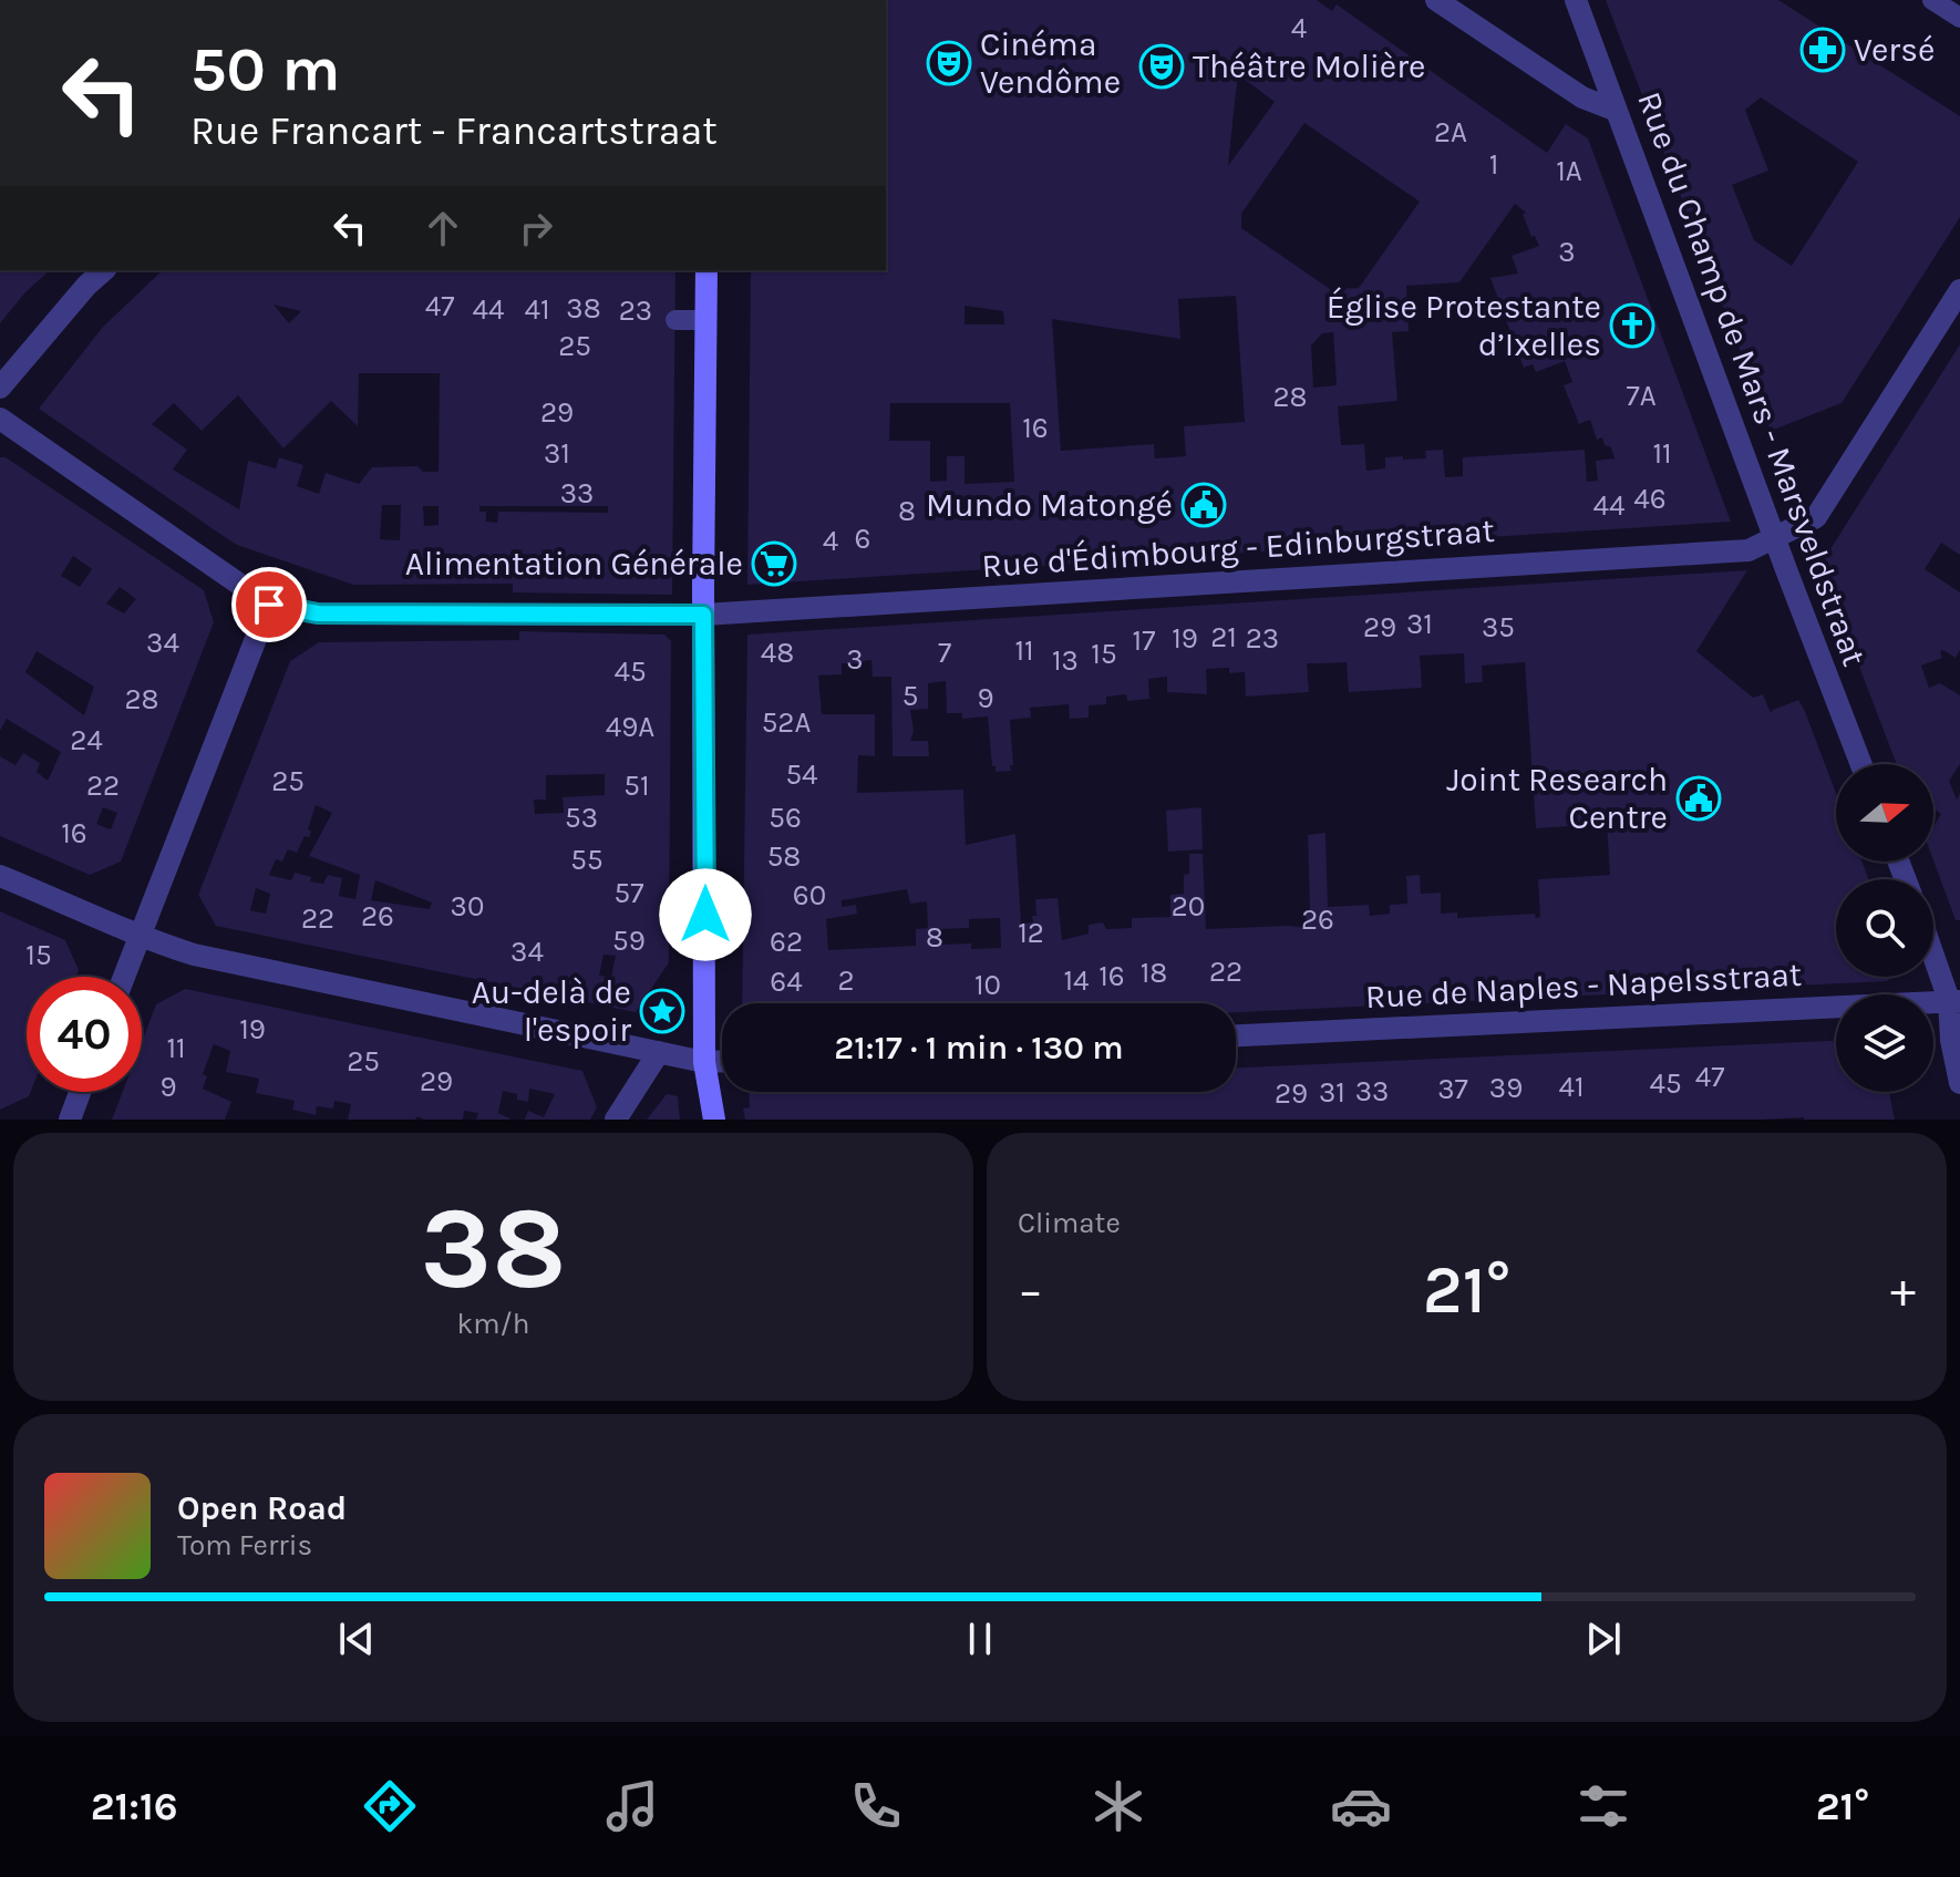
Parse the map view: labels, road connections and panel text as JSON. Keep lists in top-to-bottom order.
{
  "streets": {
    "street": ["Rue du Champ de Mars - Marsveldstraat", "Rue d'Édimbourg - Edinburgstraat", "Rue de Naples - Napelsstraat"]
  },
  "crossings": [
    ["Rue du Champ de Mars - Marsveldstraat", "Rue d'Édimbourg - Edinburgstraat"]
  ],
  "places": {
    "pharmacy": ["Versé"],
    "theatre": ["Cinéma Vendôme", "Théâtre Molière"],
    "church": ["Église Protestante d’Ixelles"],
    "public building": ["Mundo Matongé", "Joint Research Centre"],
    "supermarket": ["Alimentation Générale"],
    "place": ["Au-delà de l'espoir"]
  },
  "house_numbers": [
    "4",
    "2A",
    "1",
    "1A",
    "3",
    "47",
    "38",
    "44",
    "41",
    "23",
    "25",
    "7A",
    "28",
    "29",
    "16",
    "31",
    "11",
    "33",
    "46",
    "44",
    "8",
    "6",
    "4",
    "31",
    "29",
    "35",
    "21",
    "19",
    "23",
    "17",
    "34",
    "11",
    "48",
    "7",
    "15",
    "3",
    "13",
    "45",
    "5",
    "9",
    "28",
    "52A",
    "49A",
    "24",
    "54",
    "25",
    "22",
    "51",
    "53",
    "56",
    "16",
    "58",
    "55",
    "57",
    "60",
    "30",
    "20",
    "26",
    "22",
    "26",
    "12",
    "8",
    "59",
    "62",
    "34",
    "15",
    "22",
    "18",
    "16",
    "2",
    "14",
    "64",
    "10",
    "19",
    "11",
    "25",
    "47",
    "29",
    "45",
    "9",
    "41",
    "39",
    "37",
    "33",
    "31",
    "29"
  ],
  "north": "right",
  "page": {
    "turn": ["50 m", "Rue Francart - Francartstraat"],
    "limit": "40",
    "trip": "21:17 · 1 min · 130 m",
    "tile": [
      ["38", "km/h"],
      "Climate"
    ],
    "heat": ["−", "21°", "+"],
    "song": ["Open Road", "Tom Ferris"],
    "tabs": ["21:16", "21°"]
  }
}
